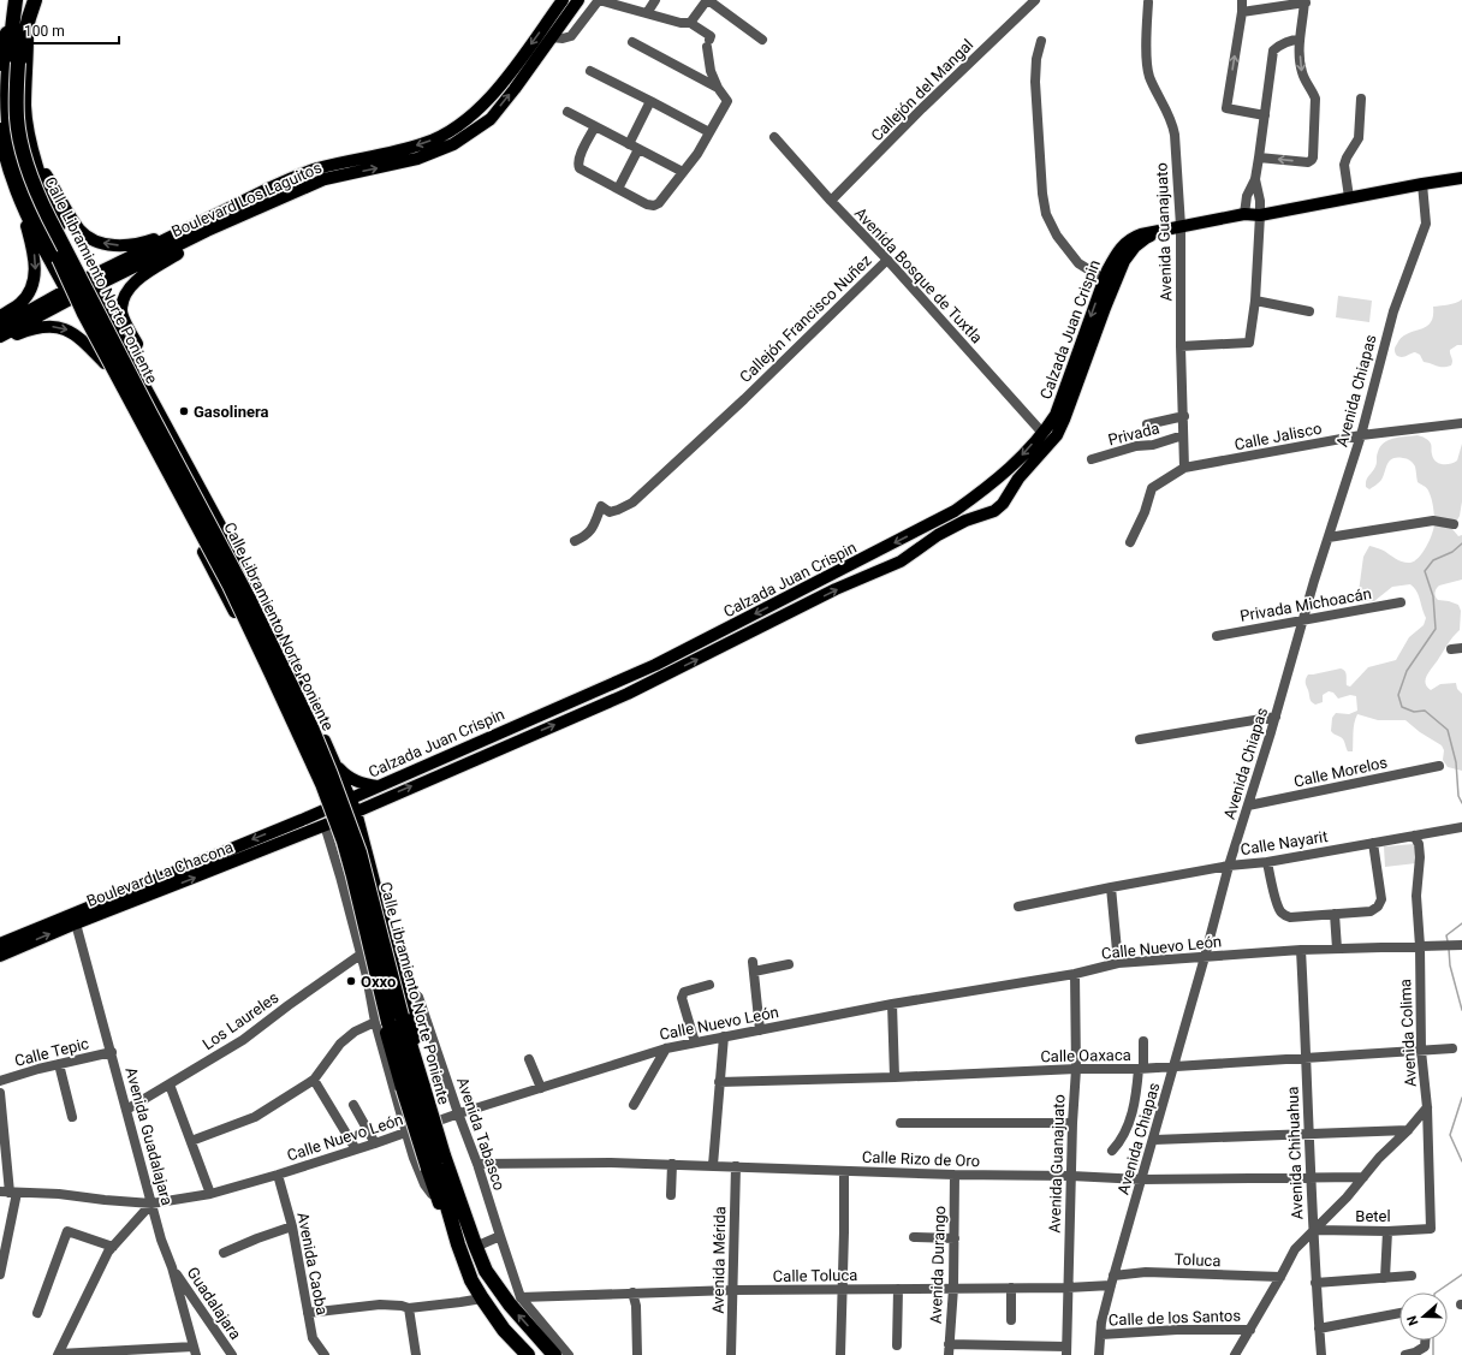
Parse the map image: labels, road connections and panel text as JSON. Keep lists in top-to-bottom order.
{
  "streets": {
    "highway": ["Calle Libramiento Norte Poniente"],
    "main road": ["Boulevard Los Laguitos", "Calzada Juan Crispin", "Boulevard La Chacona"],
    "street": [
      "Callejón del Mangal",
      "Avenida Guanajuato",
      "Avenida Bosque de Tuxtla",
      "Callejón Francisco Nuñez",
      "Avenida Chiapas",
      "Privada",
      "Calle Jalisco",
      "Privada Michoacán",
      "Calle Morelos",
      "Calle Nayarit",
      "Calle Nuevo León",
      "Los Laureles",
      "Avenida Colima",
      "Calle Tepic",
      "Calle Oaxaca",
      "Avenida Tabasco",
      "Avenida Guadalajara",
      "Avenida Chihuahua",
      "Calle Rizo de Oro",
      "Betel",
      "Avenida Mérida",
      "Toluca",
      "Avenida Caoba",
      "Avenida Durango",
      "Calle Toluca",
      "Guadalajara",
      "Calle de los Santos"
    ]
  },
  "crossings": [
    ["Callejón del Mangal", "Avenida Bosque de Tuxtla"],
    ["Boulevard Los Laguitos", "Calle Libramiento Norte Poniente"],
    ["Avenida Guanajuato", "Calzada Juan Crispin"],
    ["Avenida Guanajuato", "Privada"],
    ["Avenida Guanajuato", "Calle Jalisco"],
    ["Avenida Guanajuato", "Calle Nuevo León"],
    ["Avenida Guanajuato", "Calle Oaxaca"],
    ["Avenida Guanajuato", "Calle Rizo de Oro"],
    ["Avenida Guanajuato", "Calle Toluca"],
    ["Avenida Bosque de Tuxtla", "Callejón Francisco Nuñez"],
    ["Avenida Bosque de Tuxtla", "Calzada Juan Crispin"],
    ["Calle Libramiento Norte Poniente", "Calzada Juan Crispin"],
    ["Calle Libramiento Norte Poniente", "Boulevard La Chacona"],
    ["Calle Libramiento Norte Poniente", "Los Laureles"],
    ["Calle Libramiento Norte Poniente", "Avenida Tabasco"],
    ["Calzada Juan Crispin", "Avenida Chiapas"],
    ["Calzada Juan Crispin", "Boulevard La Chacona"],
    ["Avenida Chiapas", "Calle Jalisco"],
    ["Avenida Chiapas", "Privada Michoacán"],
    ["Avenida Chiapas", "Calle Morelos"],
    ["Avenida Chiapas", "Calle Nayarit"],
    ["Avenida Chiapas", "Calle Nuevo León"],
    ["Avenida Chiapas", "Calle Oaxaca"],
    ["Avenida Chiapas", "Calle Rizo de Oro"],
    ["Avenida Chiapas", "Toluca"],
    ["Avenida Chiapas", "Calle Toluca"],
    ["Avenida Chiapas", "Calle de los Santos"],
    ["Calle Nayarit", "Avenida Colima"],
    ["Boulevard La Chacona", "Avenida Guadalajara"],
    ["Calle Nuevo León", "Avenida Colima"],
    ["Calle Nuevo León", "Avenida Tabasco"],
    ["Calle Nuevo León", "Avenida Guadalajara"],
    ["Calle Nuevo León", "Avenida Chihuahua"],
    ["Calle Nuevo León", "Avenida Caoba"],
    ["Los Laureles", "Avenida Guadalajara"],
    ["Avenida Colima", "Calle Oaxaca"],
    ["Avenida Colima", "Betel"],
    ["Calle Tepic", "Avenida Guadalajara"],
    ["Calle Oaxaca", "Avenida Chihuahua"],
    ["Avenida Tabasco", "Calle Rizo de Oro"],
    ["Avenida Tabasco", "Calle Toluca"],
    ["Avenida Guadalajara", "Guadalajara"],
    ["Avenida Chihuahua", "Calle Rizo de Oro"],
    ["Avenida Chihuahua", "Betel"],
    ["Calle Rizo de Oro", "Avenida Mérida"],
    ["Calle Rizo de Oro", "Avenida Durango"],
    ["Avenida Mérida", "Calle Toluca"],
    ["Toluca", "Calle Toluca"],
    ["Avenida Durango", "Calle Toluca"]
  ],
  "places": ["Gasolinera", "Oxxo"],
  "scale_bar": "100 m",
  "north": "left"
}
